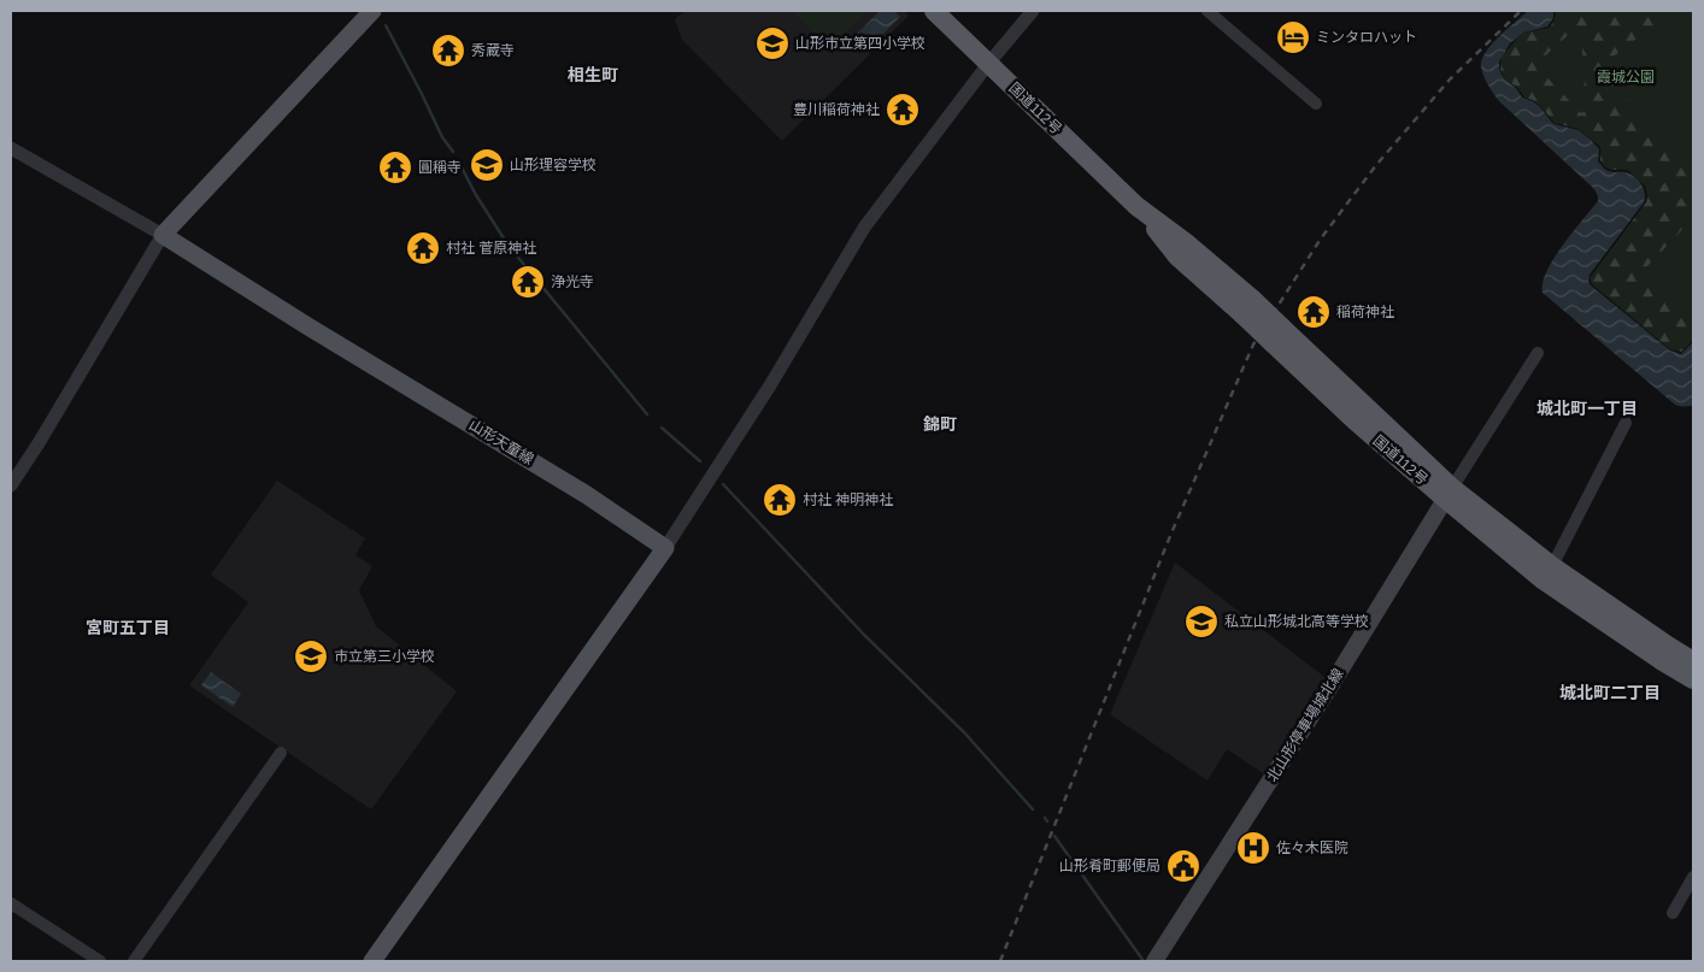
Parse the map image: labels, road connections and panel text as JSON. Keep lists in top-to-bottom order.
{
  "streets": {
    "highway": ["国道112号"],
    "main road": ["山形天童線", "北山形停車場城北線"]
  },
  "crossings": [
    ["国道112号", "北山形停車場城北線"]
  ],
  "districts": [
    "相生町",
    "城北町一丁目",
    "錦町",
    "宮町五丁目",
    "城北町二丁目"
  ],
  "parks": ["霞城公園"],
  "places": {
    "hotel": ["ミンタロハット"],
    "school or university": [
      "山形市立第四小学校",
      "山形理容学校",
      "私立山形城北高等学校",
      "市立第三小学校"
    ],
    "temple": [
      "秀蔵寺",
      "豊川稲荷神社",
      "圓稱寺",
      "村社 菅原神社",
      "浄光寺",
      "稲荷神社",
      "村社 神明神社"
    ],
    "hospital": ["佐々木医院"],
    "public building": ["山形肴町郵便局"]
  }
}
